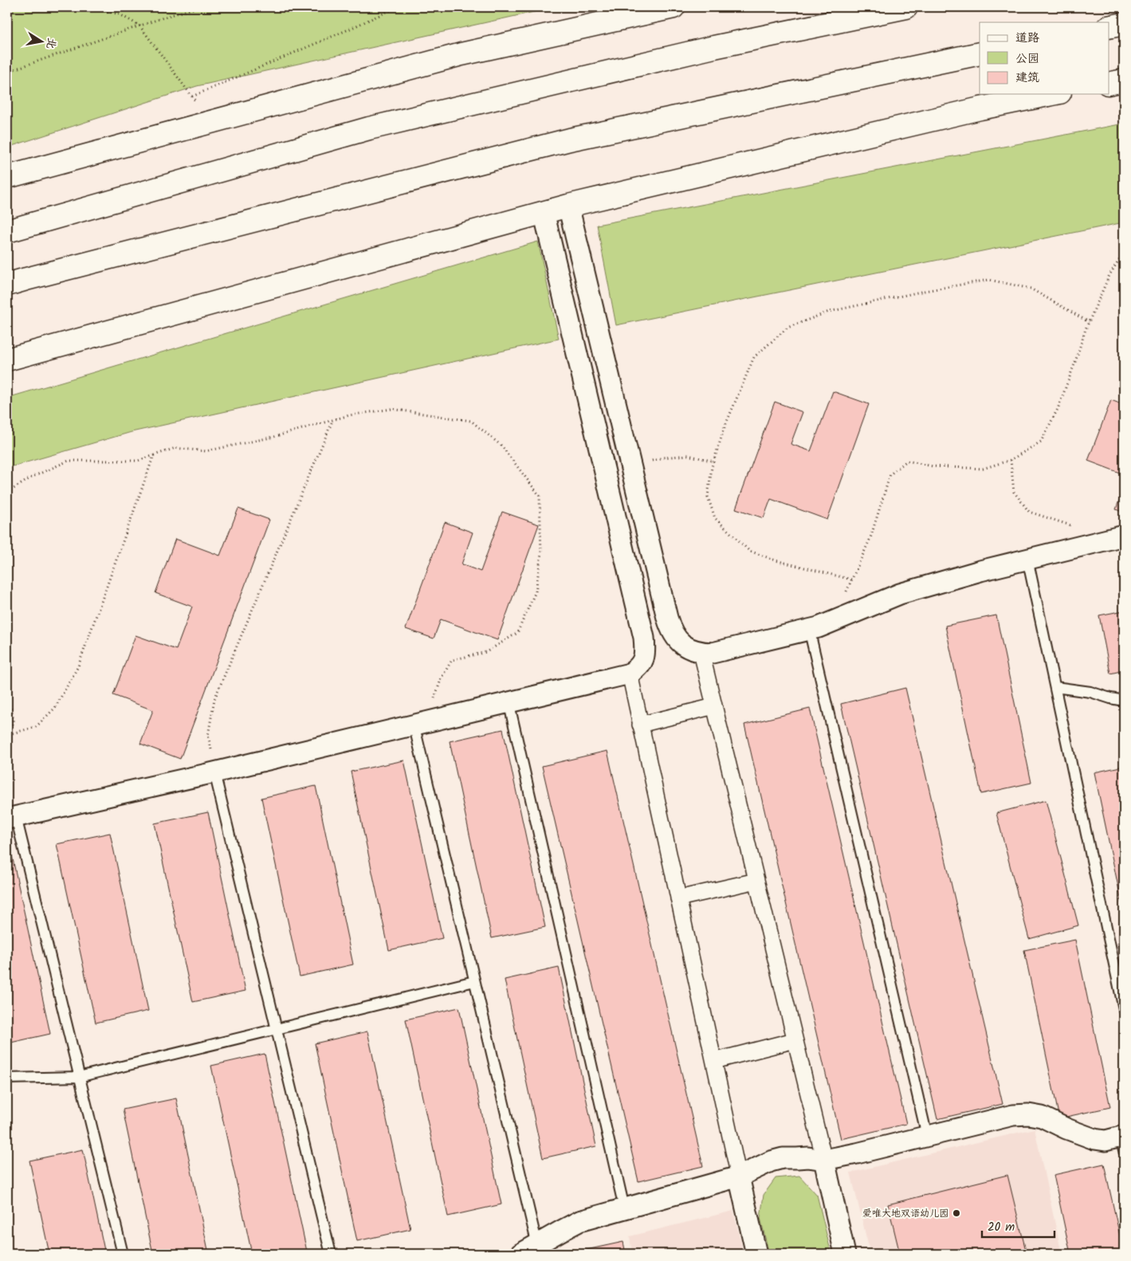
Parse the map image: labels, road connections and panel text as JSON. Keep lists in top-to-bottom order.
{
  "places": ["爱唯大地双语幼儿园"],
  "legend": ["道路", "公园", "建筑"],
  "scale_bar": "20 m",
  "north": "right"
}
